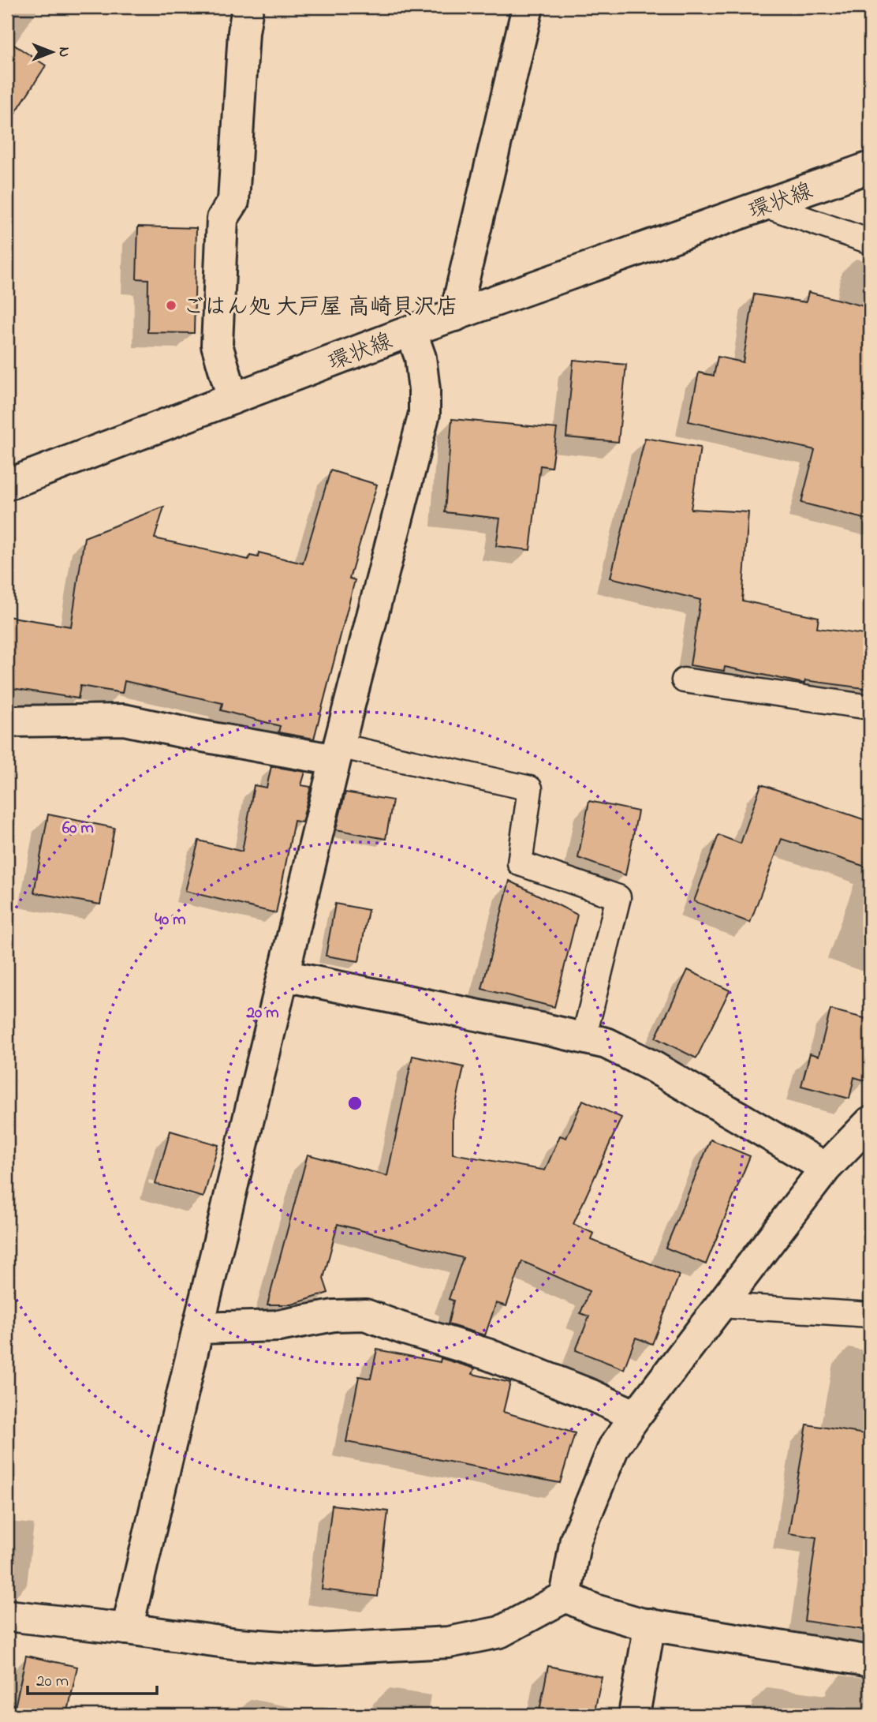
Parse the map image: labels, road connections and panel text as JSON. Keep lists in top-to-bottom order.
{
  "streets": {
    "street": ["環状線"]
  },
  "places": ["ごはん処 大戸屋 高崎貝沢店"],
  "scale_bar": "20 m",
  "north": "right",
  "rings": ["60 m", "40 m", "20 m"]
}
